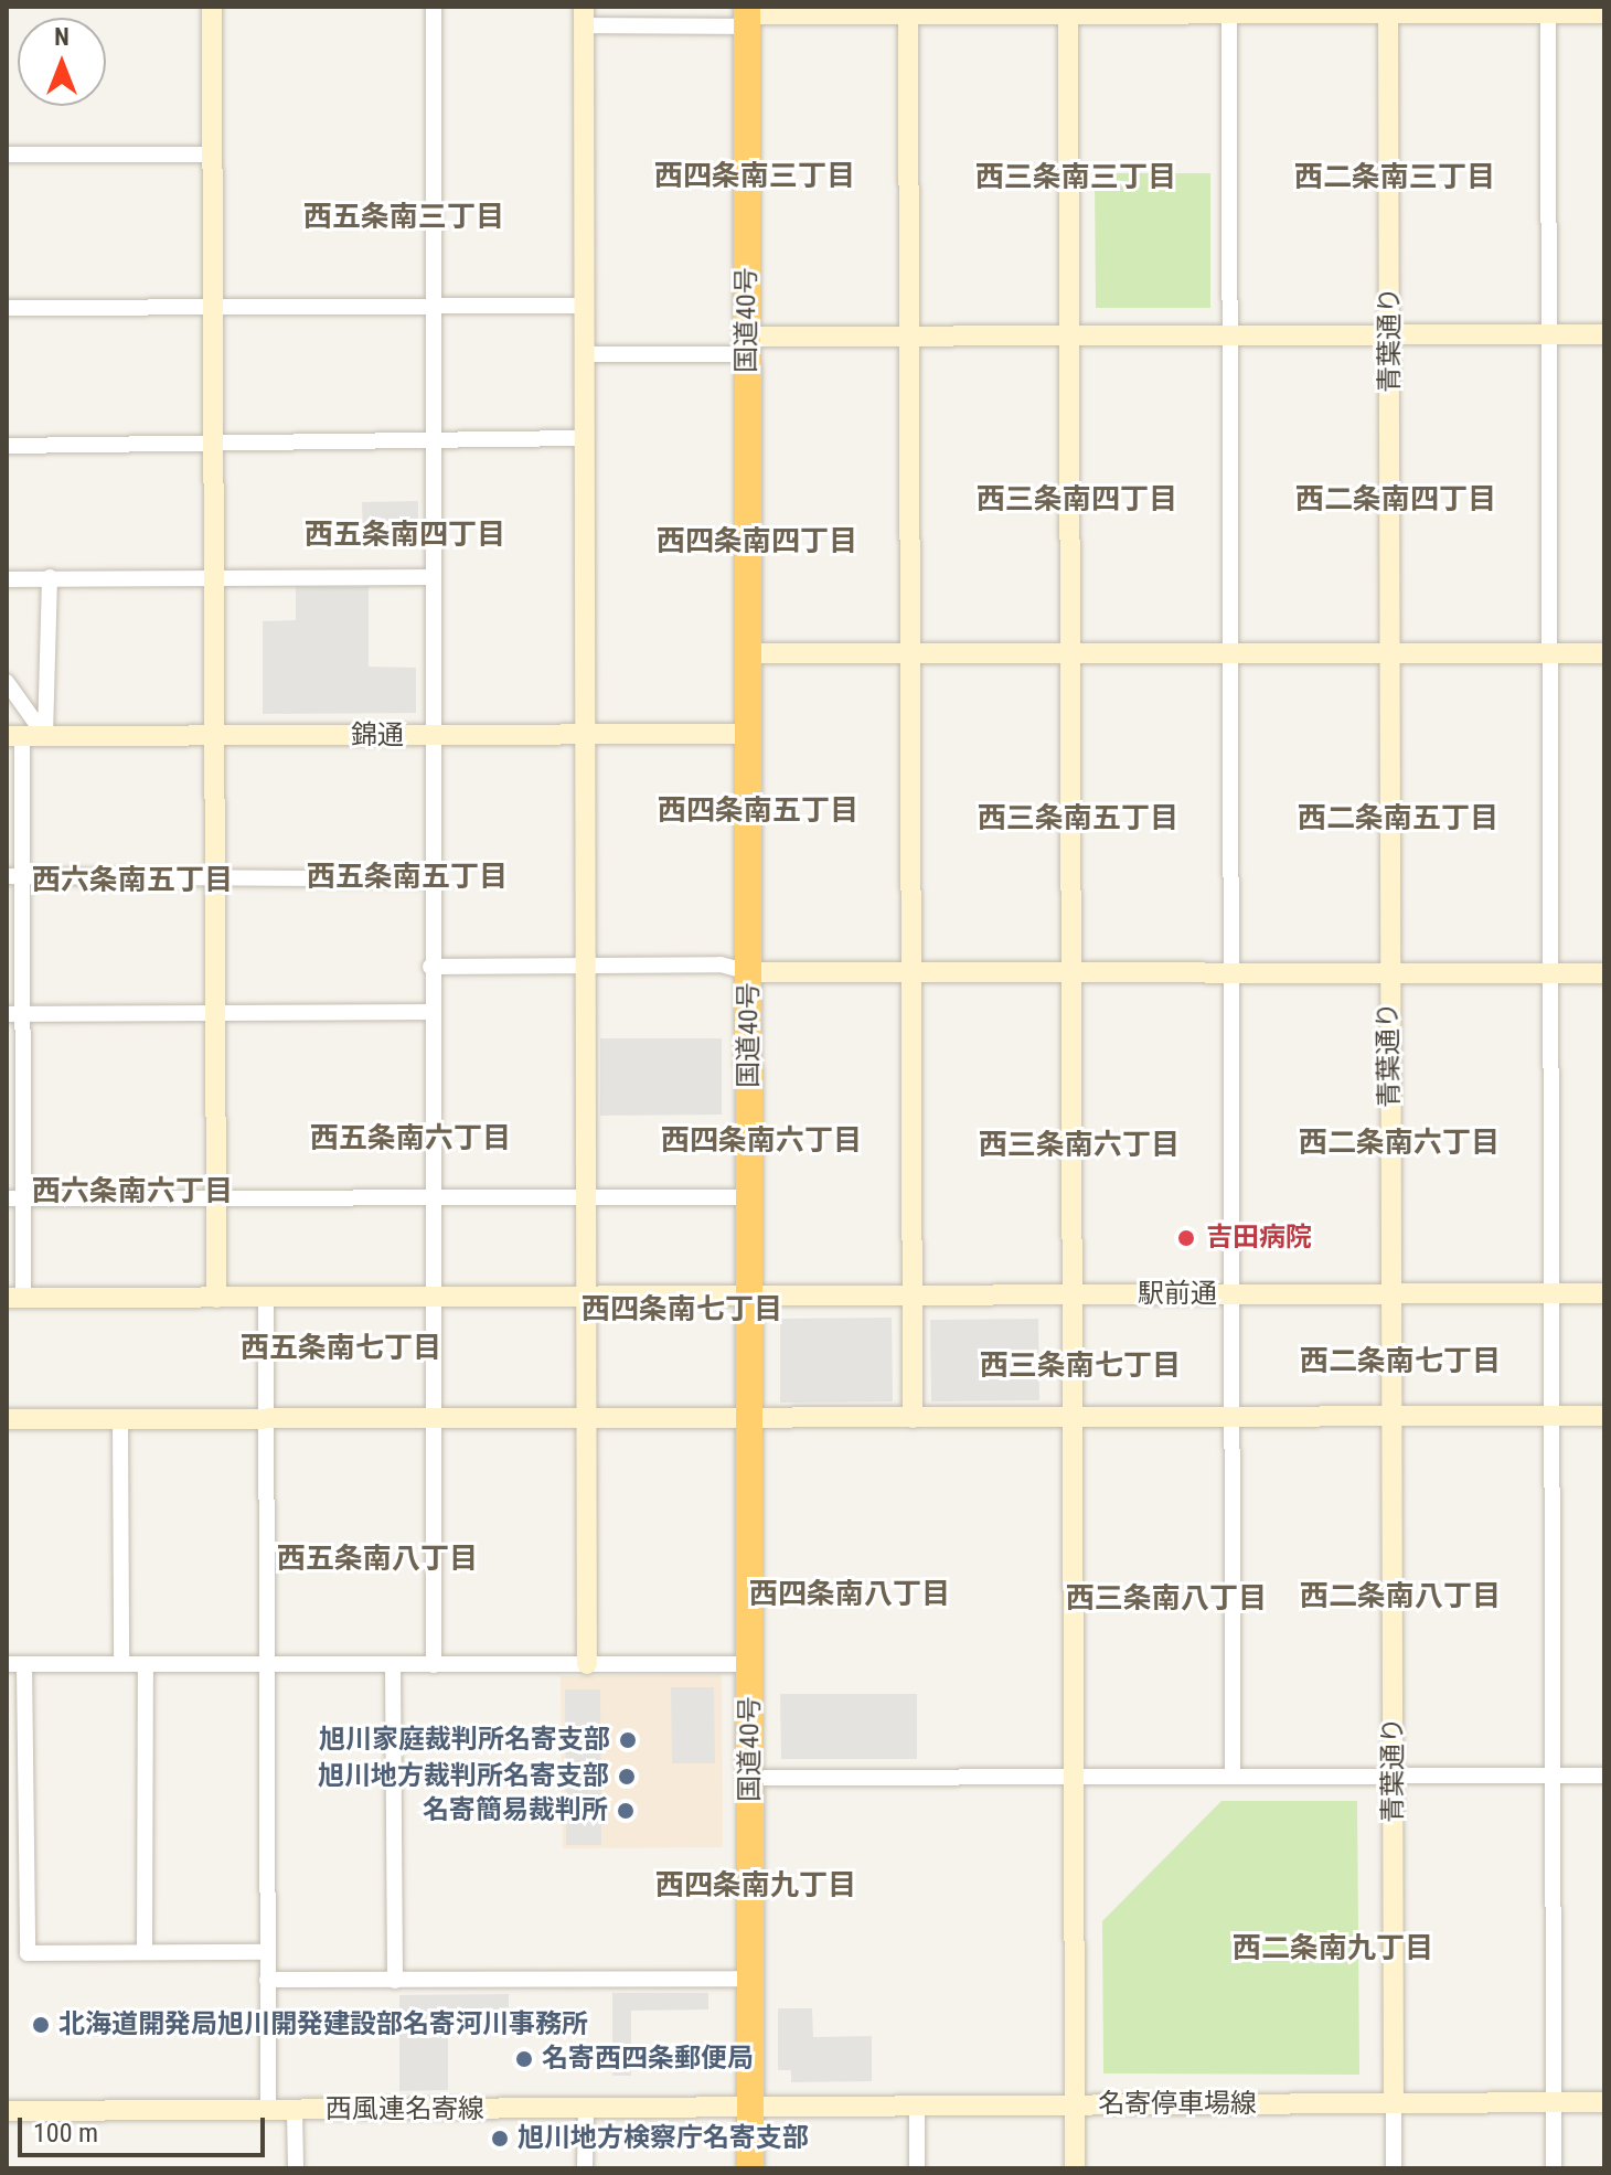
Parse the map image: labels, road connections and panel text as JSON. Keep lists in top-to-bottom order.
{
  "streets": {
    "highway": ["国道40号"],
    "street": [
      "青葉通り",
      "錦通",
      "駅前通",
      "名寄停車場線",
      "西風連名寄線"
    ]
  },
  "crossings": [
    ["国道40号", "錦通"],
    ["国道40号", "駅前通"],
    ["国道40号", "名寄停車場線"],
    ["国道40号", "西風連名寄線"],
    ["青葉通り", "駅前通"],
    ["青葉通り", "名寄停車場線"],
    ["名寄停車場線", "西風連名寄線"]
  ],
  "districts": [
    "西四条南三丁目",
    "西三条南三丁目",
    "西二条南三丁目",
    "西五条南三丁目",
    "西三条南四丁目",
    "西二条南四丁目",
    "西五条南四丁目",
    "西四条南四丁目",
    "西四条南五丁目",
    "西三条南五丁目",
    "西二条南五丁目",
    "西五条南五丁目",
    "西六条南五丁目",
    "西五条南六丁目",
    "西四条南六丁目",
    "西二条南六丁目",
    "西三条南六丁目",
    "西六条南六丁目",
    "西四条南七丁目",
    "西五条南七丁目",
    "西二条南七丁目",
    "西三条南七丁目",
    "西五条南八丁目",
    "西四条南八丁目",
    "西二条南八丁目",
    "西三条南八丁目",
    "西四条南九丁目",
    "西二条南九丁目"
  ],
  "places": [
    "吉田病院",
    "旭川家庭裁判所名寄支部",
    "旭川地方裁判所名寄支部",
    "名寄簡易裁判所",
    "北海道開発局旭川開発建設部名寄河川事務所",
    "名寄西四条郵便局",
    "旭川地方検察庁名寄支部"
  ],
  "scale_bar": "100 m",
  "north": "top"
}
